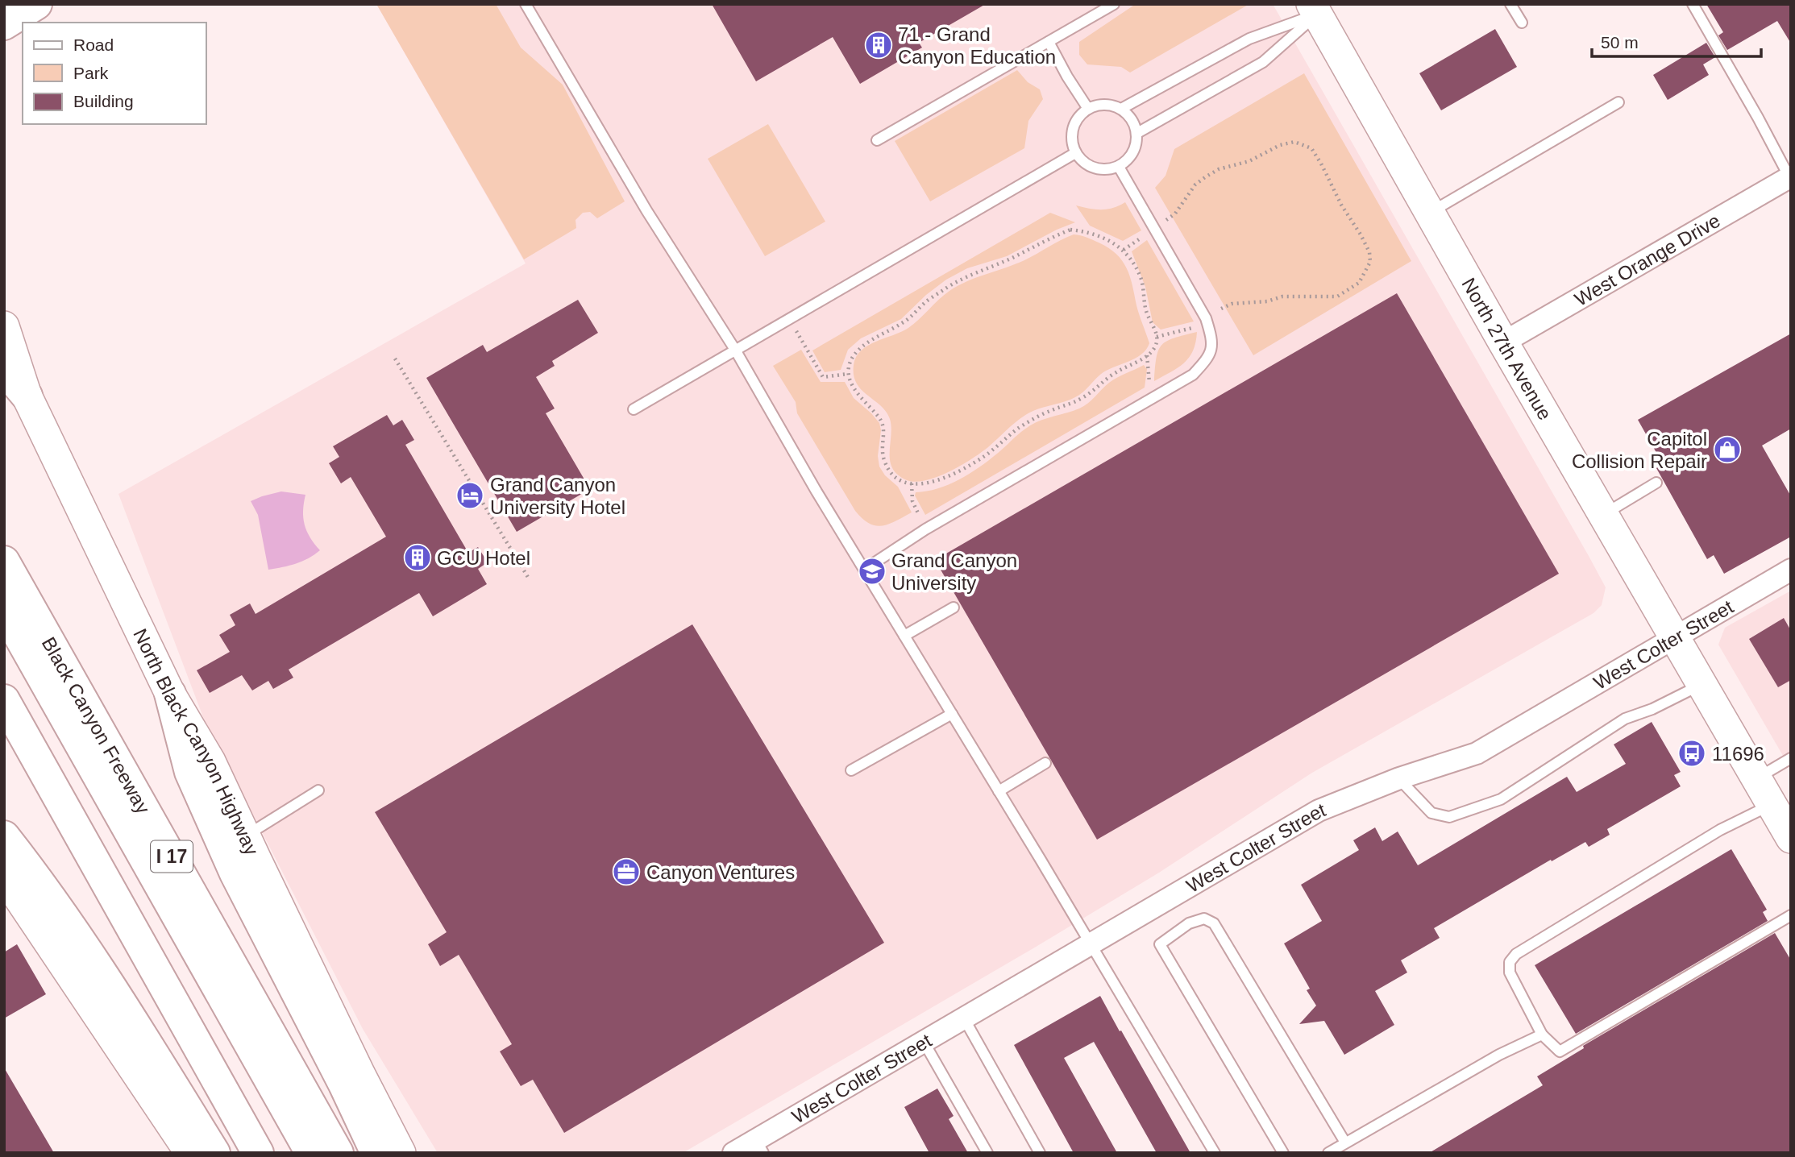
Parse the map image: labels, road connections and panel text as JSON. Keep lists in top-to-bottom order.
{
  "streets": {
    "main road": [
      "North 27th Avenue",
      "Black Canyon Freeway",
      "North Black Canyon Highway",
      "I 17"
    ],
    "street": ["West Orange Drive", "West Colter Street"]
  },
  "crossings": [
    ["West Orange Drive", "North 27th Avenue"],
    ["North 27th Avenue", "West Colter Street"]
  ],
  "places": {
    "building": ["71 - Grand Canyon Education", "GCU Hotel"],
    "shop": ["Capitol Collision Repair"],
    "hotel": ["Grand Canyon University Hotel"],
    "school or university": ["Grand Canyon University"],
    "bus stop": ["11696"],
    "office": ["Canyon Ventures"]
  },
  "legend": ["Road", "Park", "Building"],
  "scale_bar": "50 m"
}
